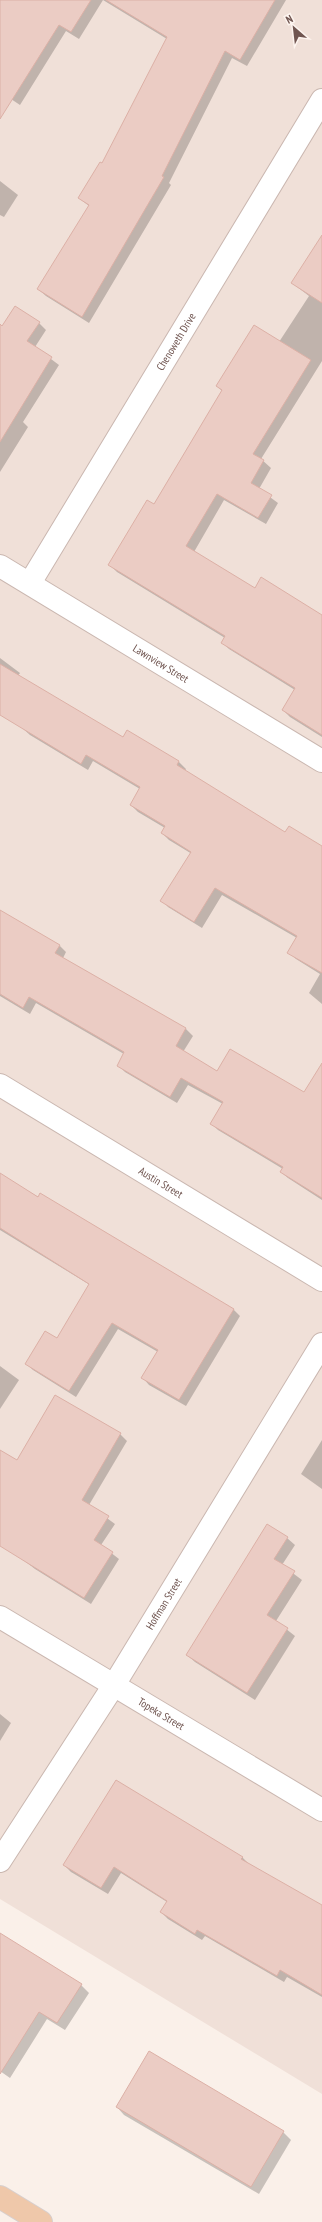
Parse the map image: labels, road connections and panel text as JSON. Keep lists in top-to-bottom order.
{
  "streets": {
    "street": [
      "Chenoweth Drive",
      "Lawnview Street",
      "Austin Street",
      "Hoffman Street",
      "Topeka Street"
    ]
  },
  "crossings": [
    ["Chenoweth Drive", "Lawnview Street"],
    ["Hoffman Street", "Topeka Street"]
  ],
  "north": "top left"
}
